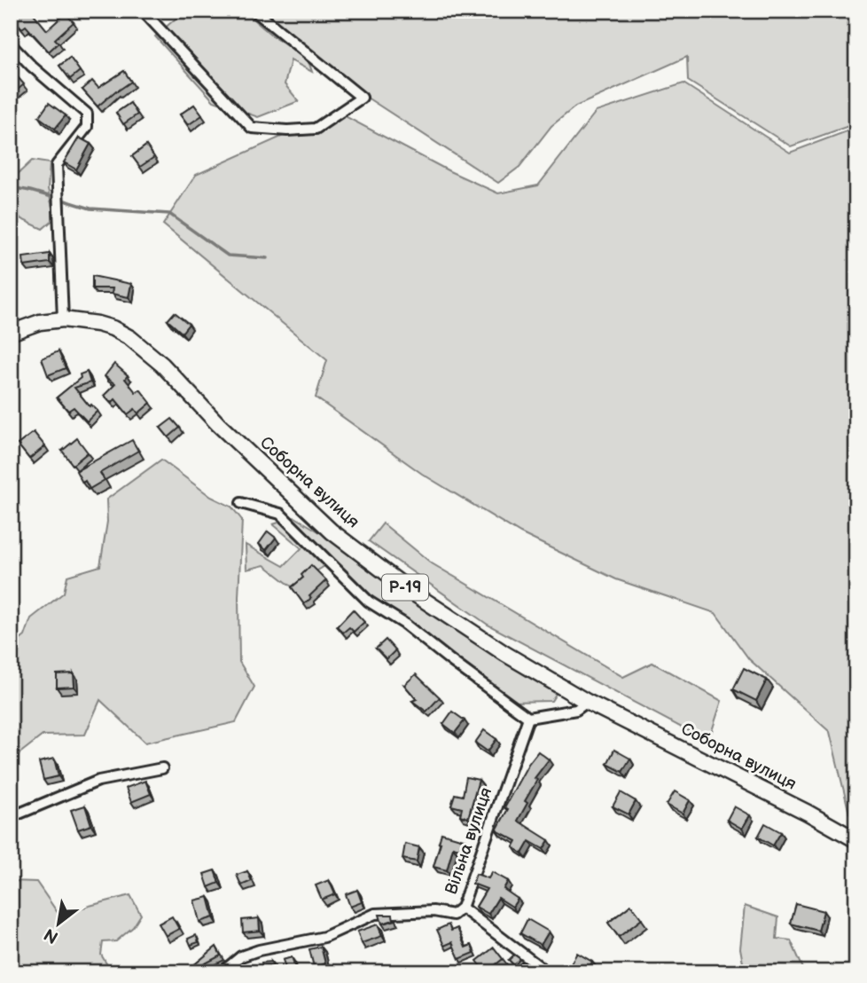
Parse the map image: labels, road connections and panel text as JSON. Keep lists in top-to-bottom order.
{
  "streets": {
    "main road": ["Соборна вулиця", "Р-19"],
    "street": ["Вільна вулиця"]
  },
  "north": "bottom left"
}
